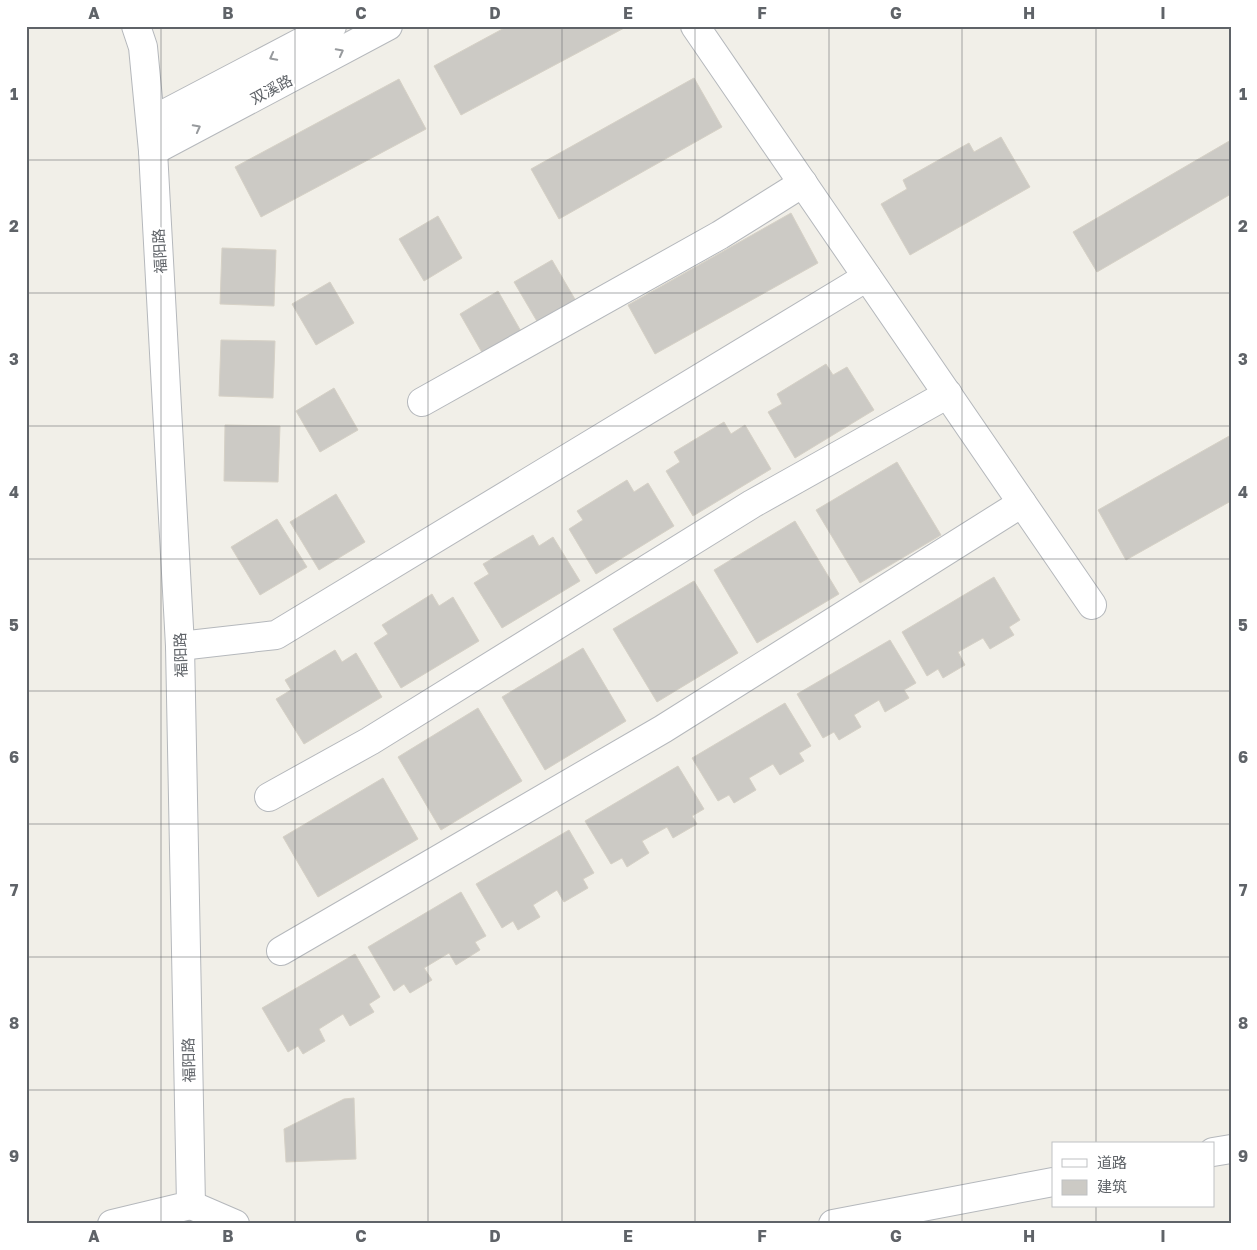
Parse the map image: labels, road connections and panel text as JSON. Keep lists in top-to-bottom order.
{
  "streets": {
    "street": ["双溪路", "福阳路"]
  },
  "crossings": [
    ["双溪路", "福阳路"]
  ],
  "legend": ["道路", "建筑"],
  "grid": {
    "columns": [
      "A",
      "B",
      "C",
      "D",
      "E",
      "F",
      "G",
      "H",
      "I"
    ],
    "rows": [
      "1",
      "2",
      "3",
      "4",
      "5",
      "6",
      "7",
      "8",
      "9"
    ]
  }
}
